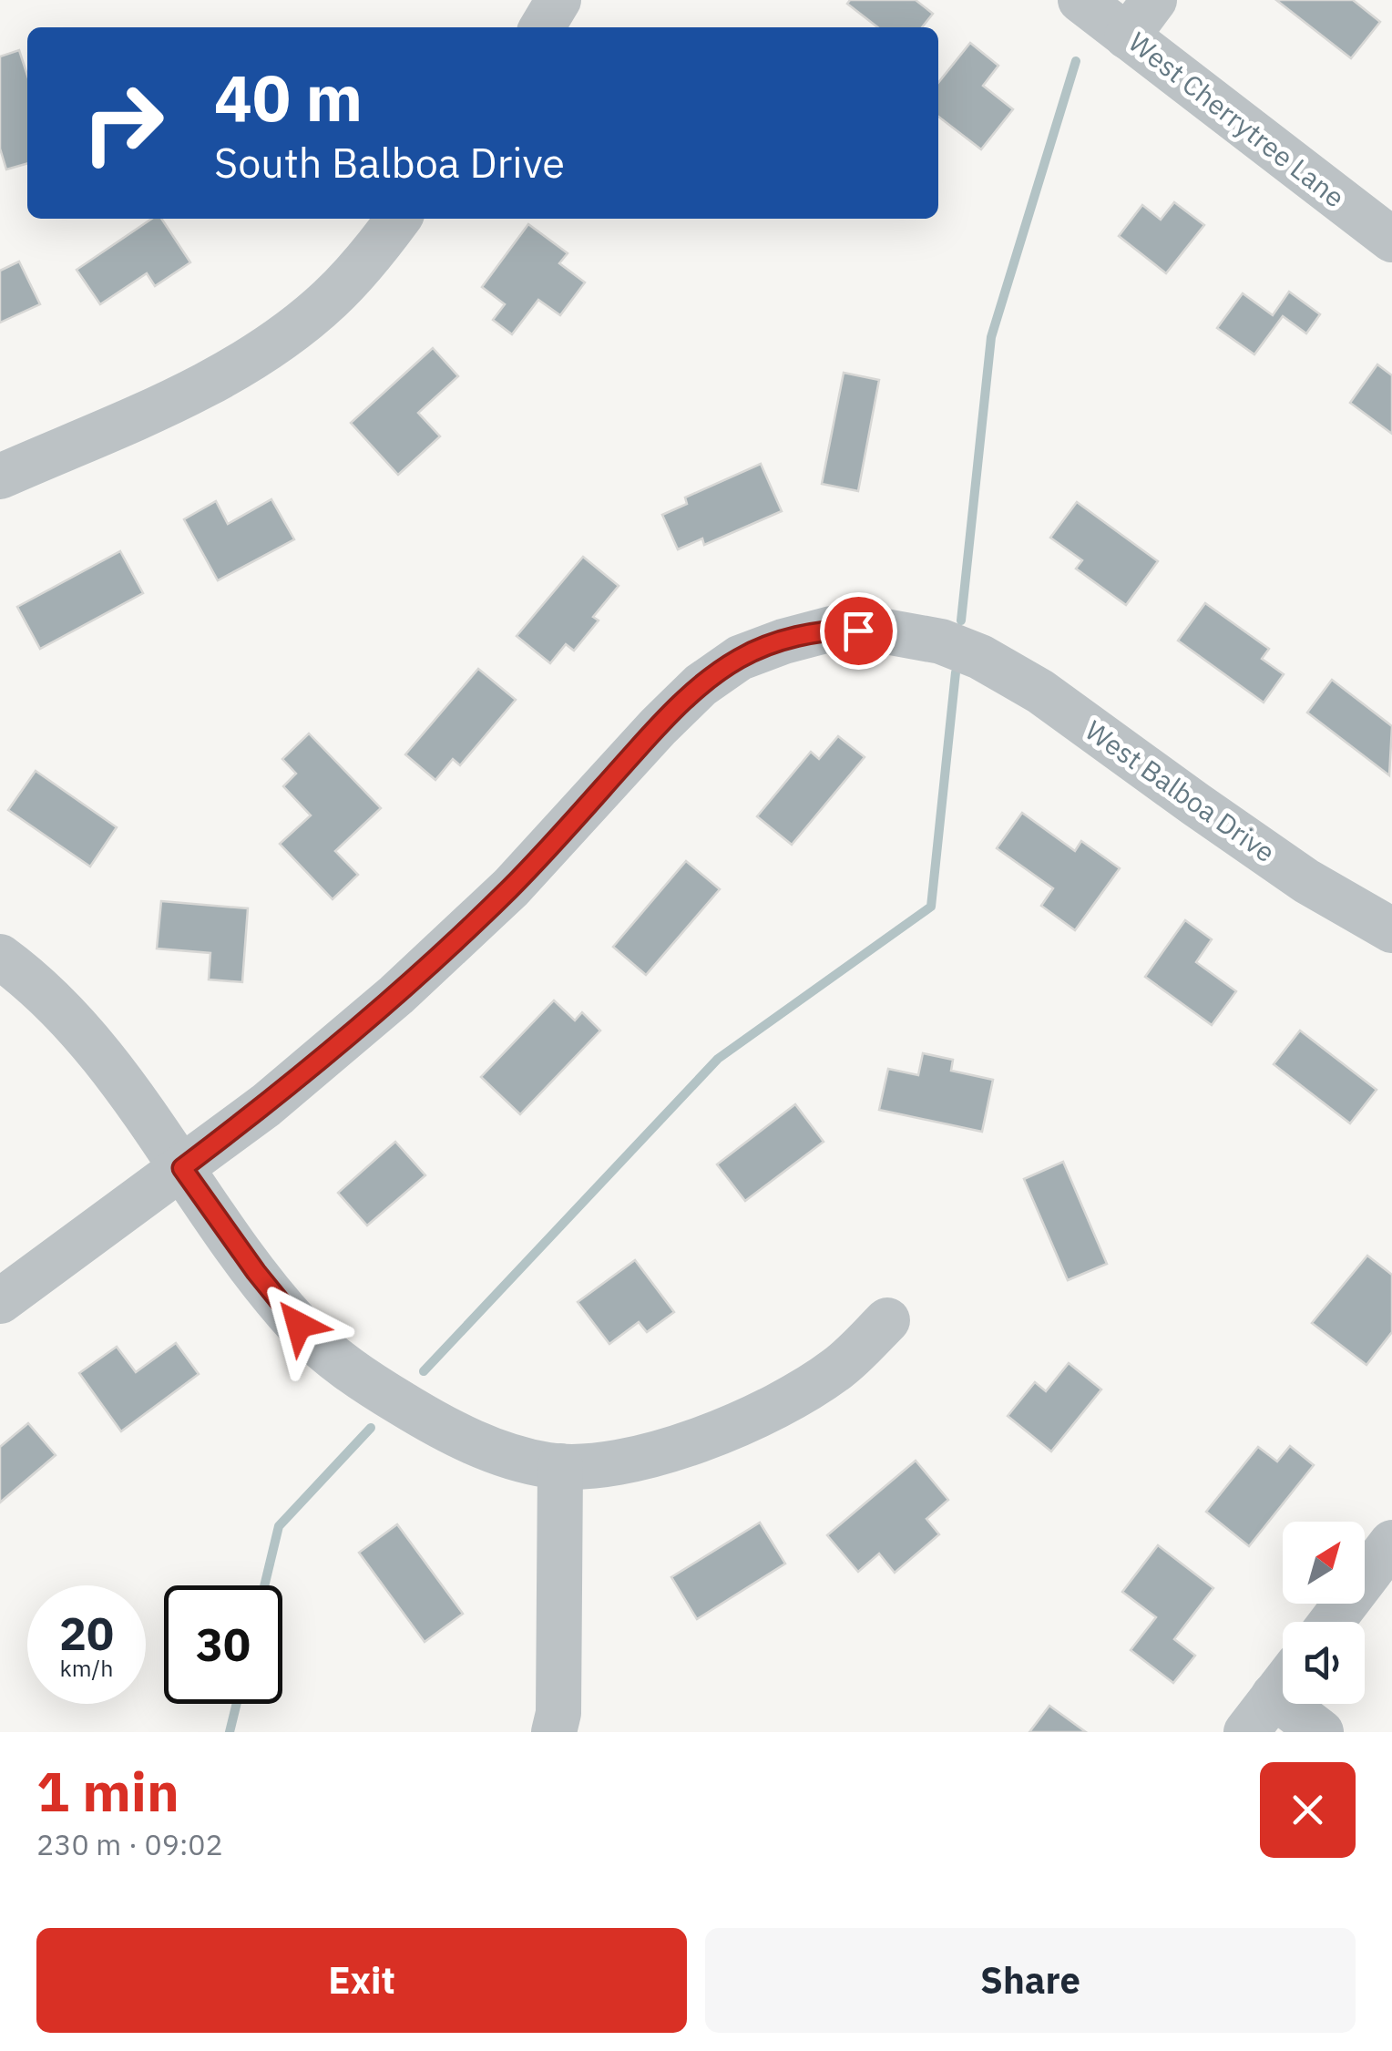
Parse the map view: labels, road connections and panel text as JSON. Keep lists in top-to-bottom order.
{
  "streets": {
    "street": ["West Cherrytree Lane", "West Balboa Drive"]
  },
  "north": "top right",
  "page": {
    "turn": ["40 m", "South Balboa Drive"],
    "speed": "20 km/h",
    "limit": "30",
    "heading": ["1 min", "230 m · 09:02"],
    "buttons": ["Exit", "Share"]
  }
}
